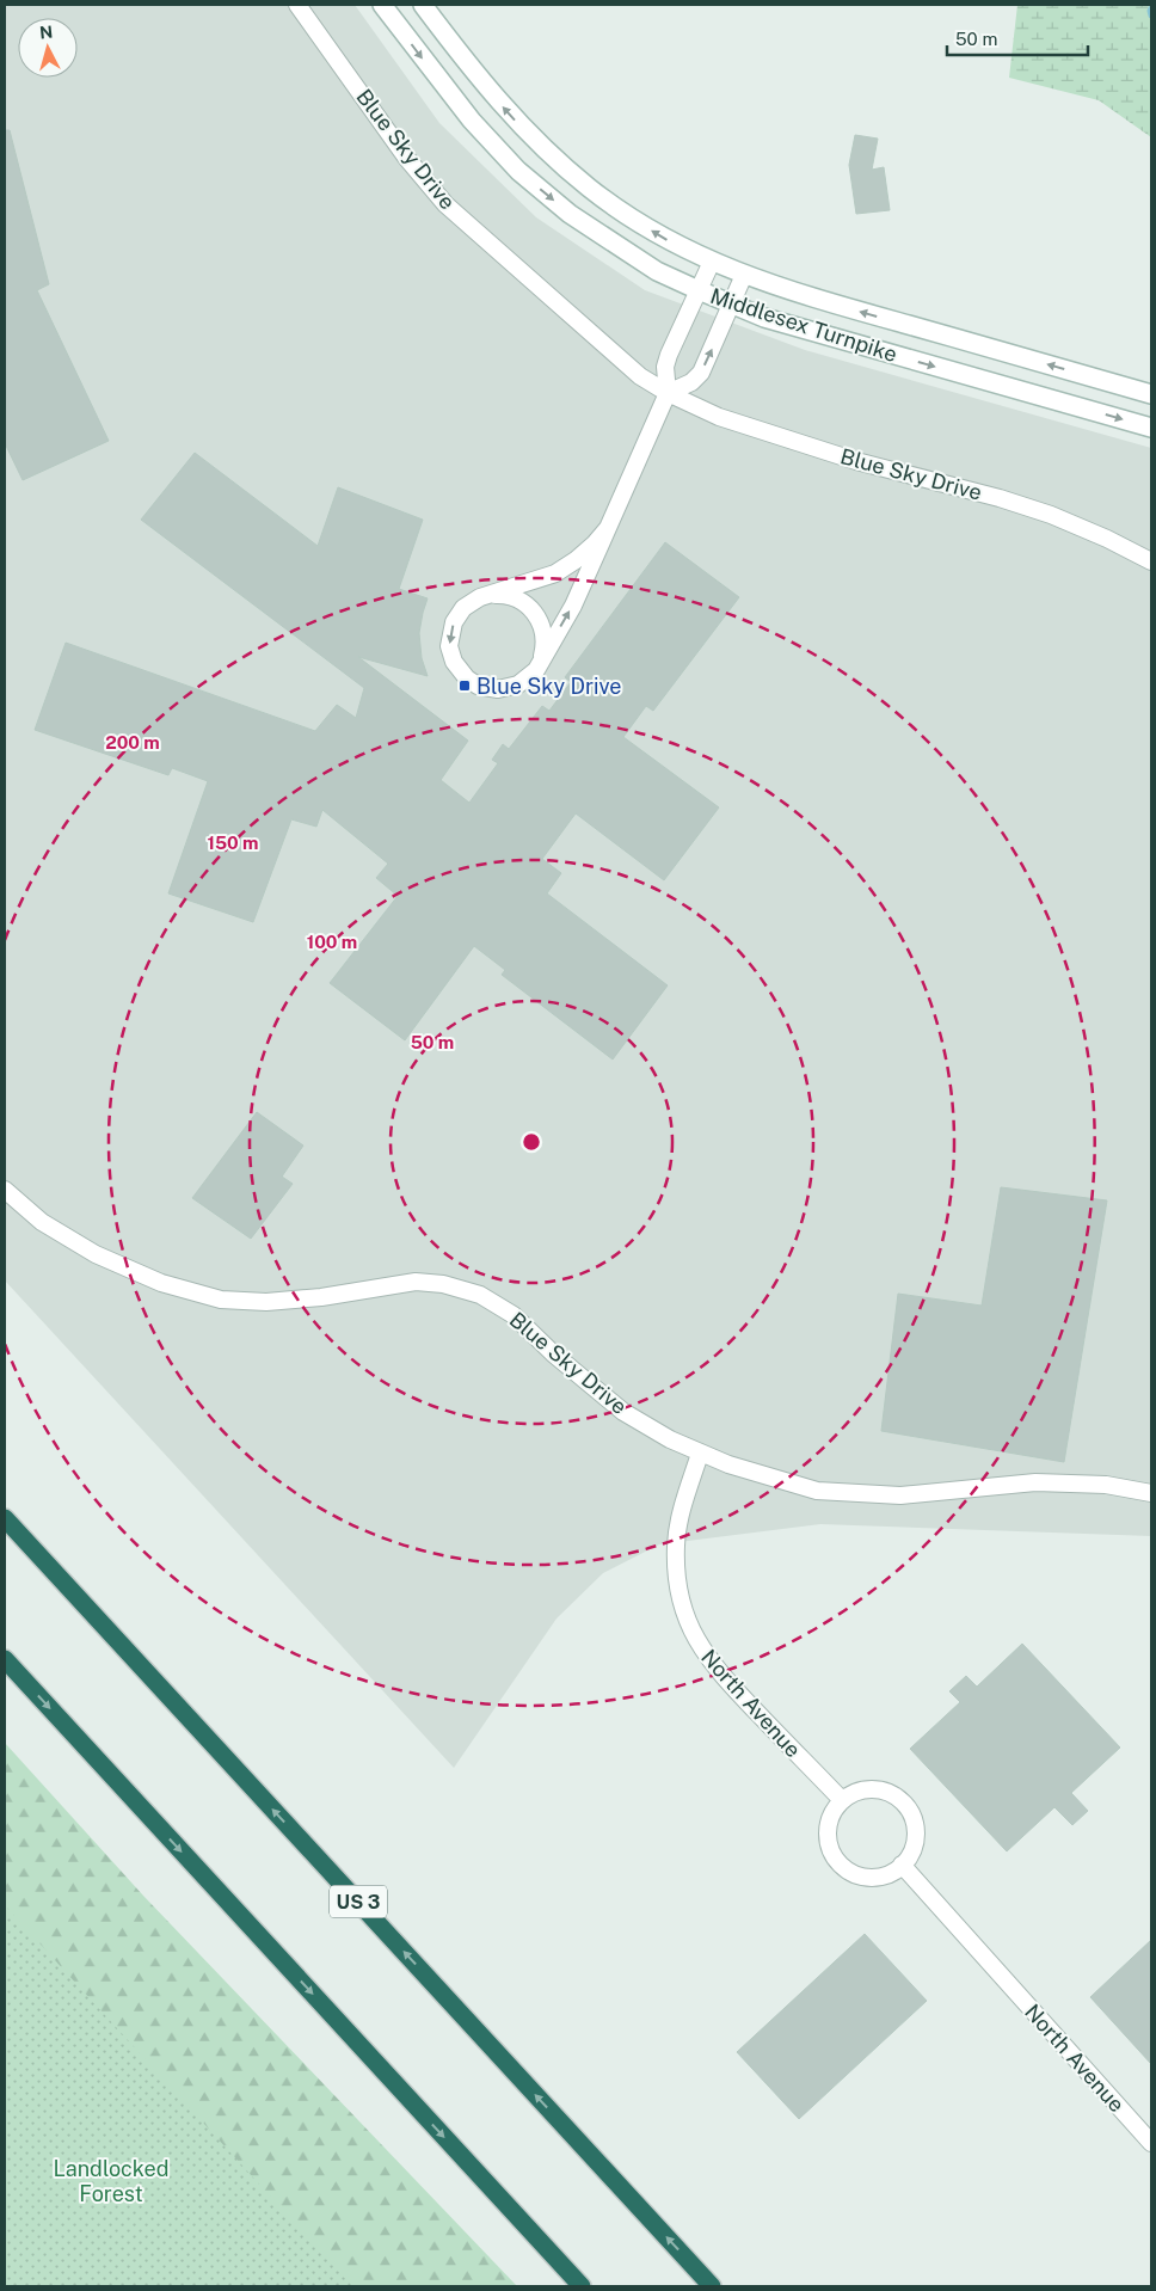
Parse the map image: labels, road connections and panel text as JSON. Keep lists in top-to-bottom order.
{
  "streets": {
    "highway": ["US 3"],
    "main road": ["Middlesex Turnpike"],
    "street": ["Blue Sky Drive", "North Avenue"]
  },
  "crossings": [
    ["Blue Sky Drive", "North Avenue"]
  ],
  "parks": ["Landlocked Forest"],
  "places": {
    "transit": ["Blue Sky Drive"]
  },
  "scale_bar": "50 m",
  "north": "top",
  "rings": [
    "200 m",
    "150 m",
    "100 m",
    "50 m"
  ]
}
